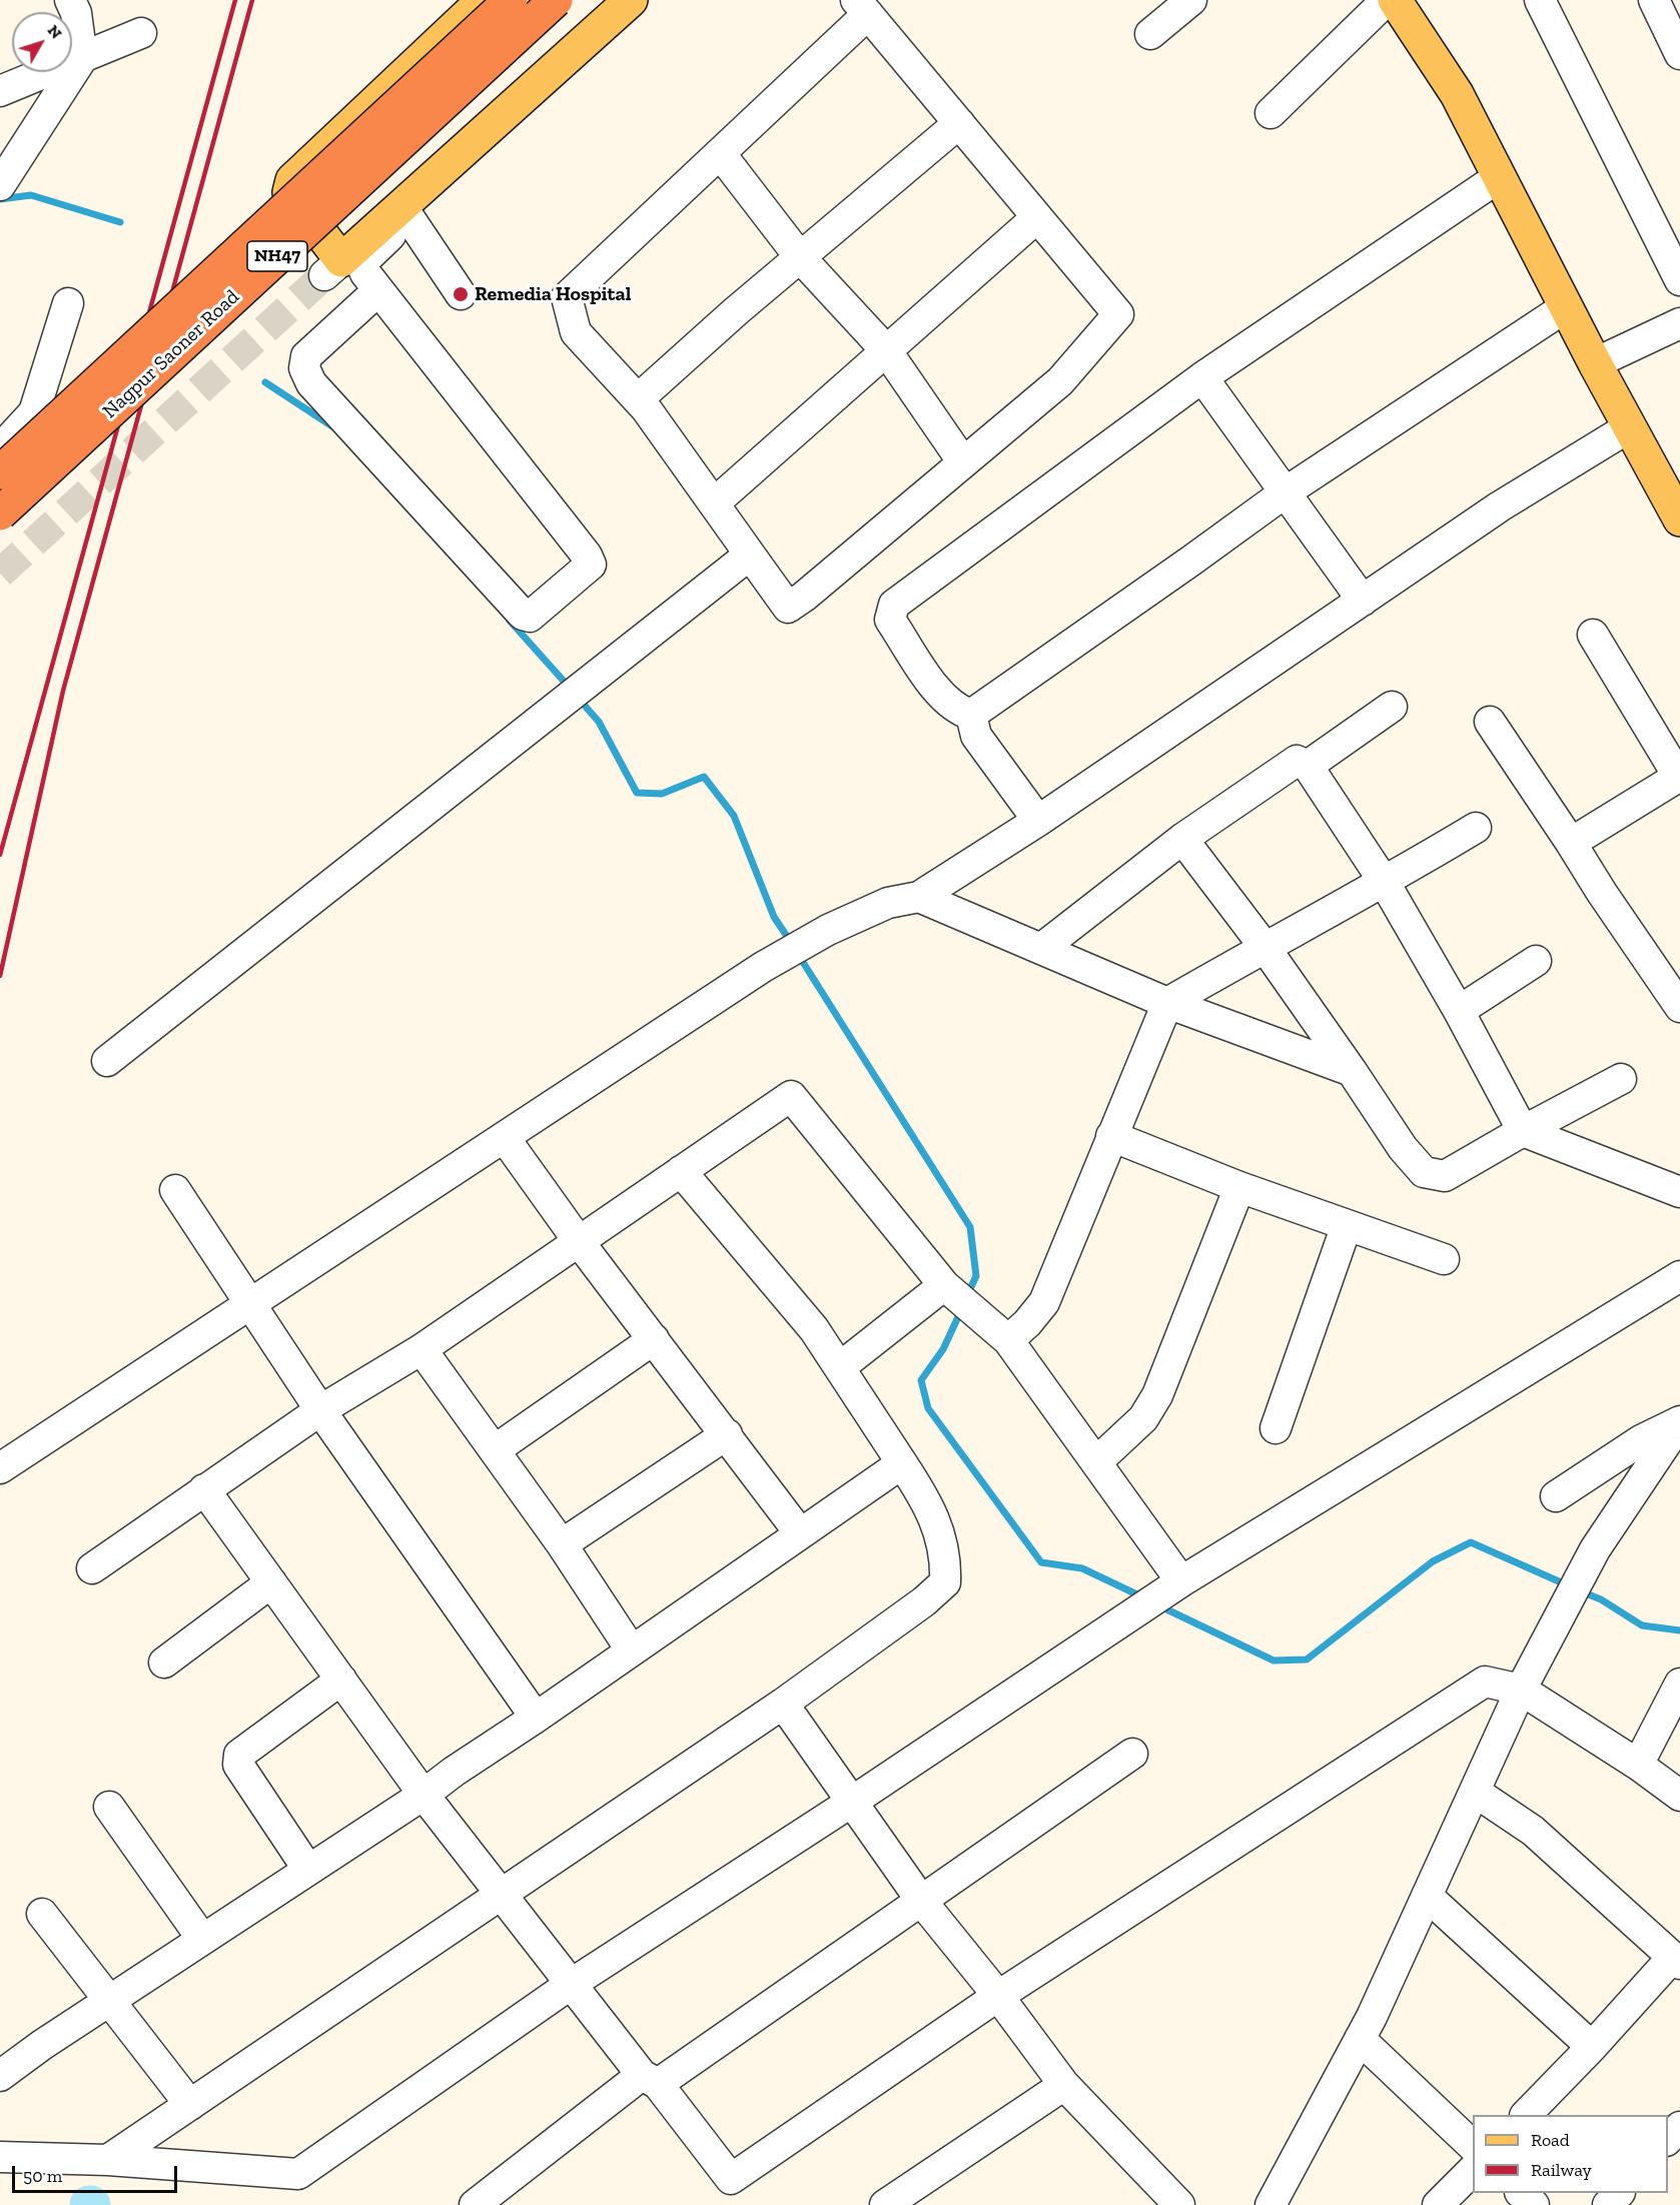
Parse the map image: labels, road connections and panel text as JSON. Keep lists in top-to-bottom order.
{
  "streets": {
    "highway": ["NH47", "Nagpur Saoner Road"]
  },
  "places": ["Remedia Hospital"],
  "legend": ["Road", "Railway"],
  "scale_bar": "50 m",
  "north": "top right"
}
